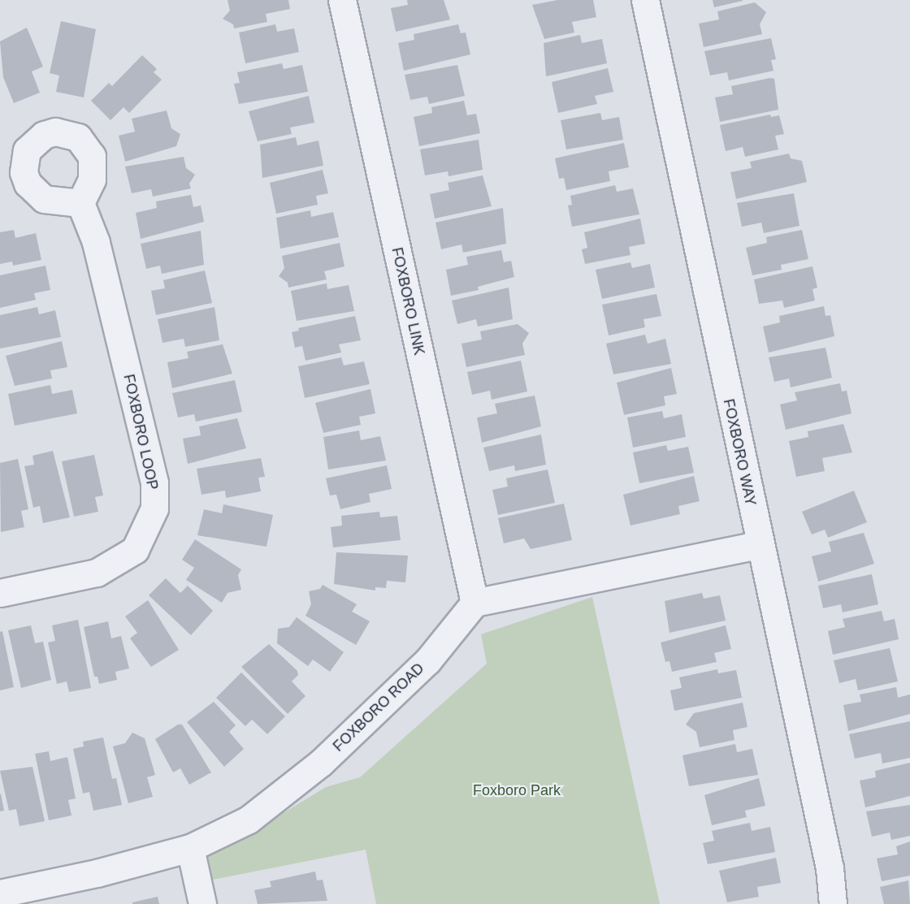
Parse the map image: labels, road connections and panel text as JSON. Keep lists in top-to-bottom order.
{
  "streets": {
    "street": [
      "FOXBORO LINK",
      "FOXBORO LOOP",
      "FOXBORO WAY",
      "FOXBORO ROAD"
    ]
  },
  "crossings": [
    ["FOXBORO LINK", "FOXBORO ROAD"]
  ],
  "parks": ["Foxboro Park"]
}
